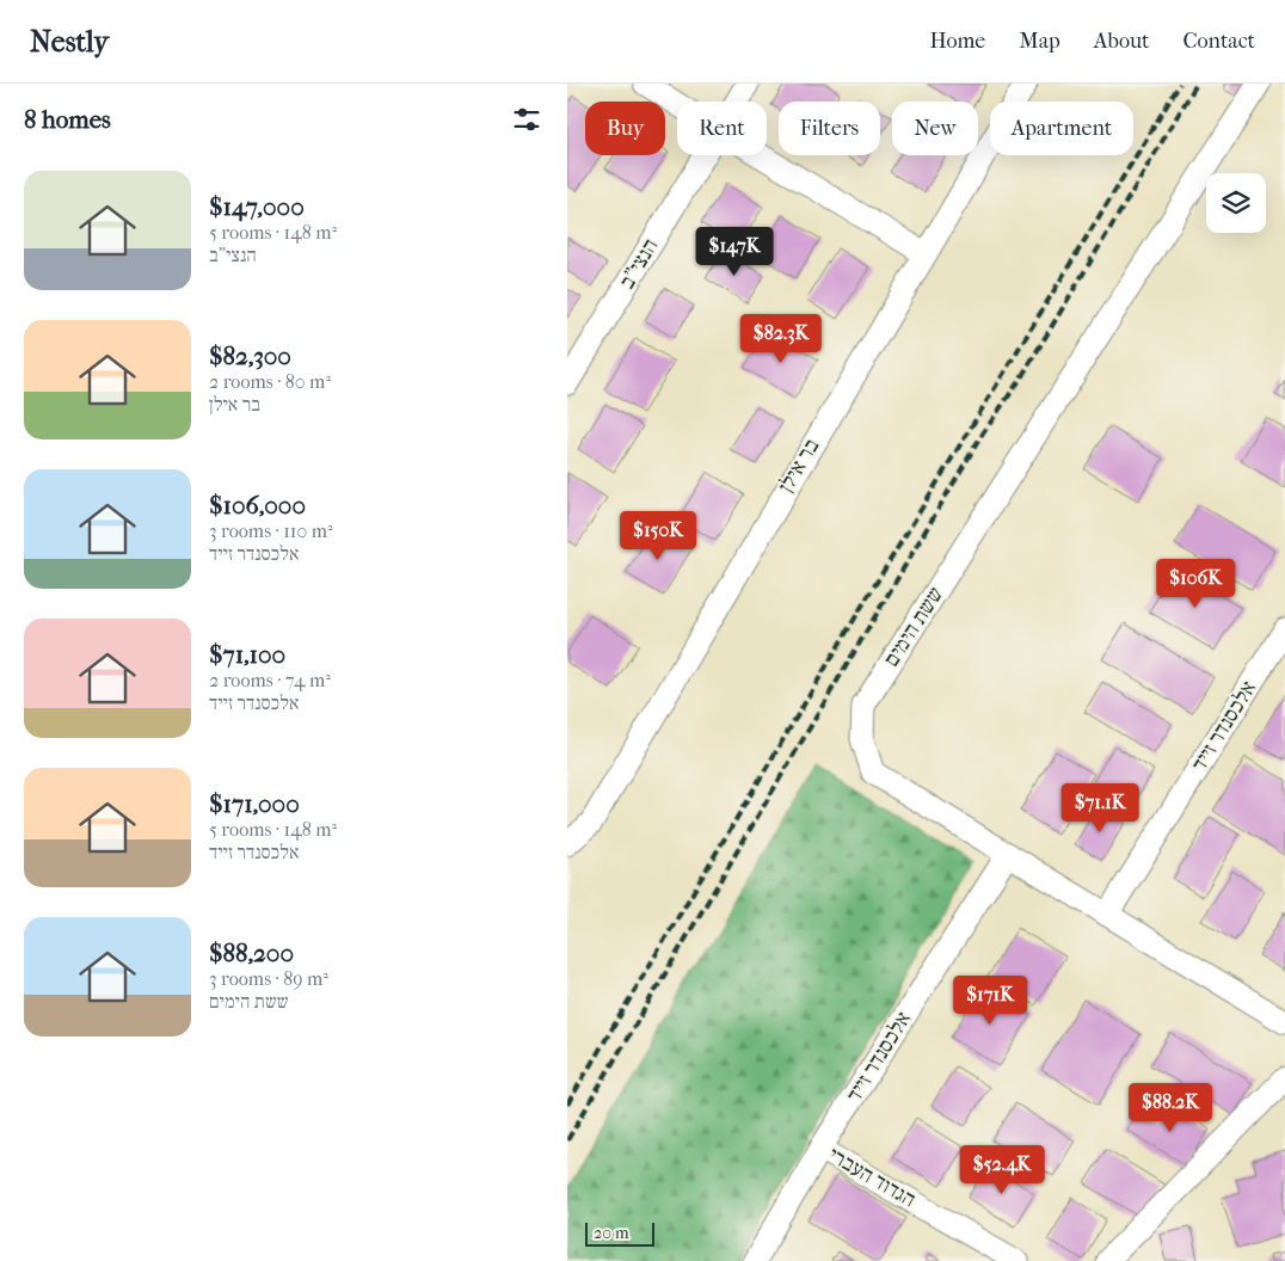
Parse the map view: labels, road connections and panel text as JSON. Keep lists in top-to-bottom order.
{
  "streets": {
    "street": [
      "הנצי\"ב",
      "בר אילן",
      "ששת הימים",
      "אלכסנדר זייד",
      "הגדוד העברי"
    ]
  },
  "crossings": [
    ["ששת הימים", "אלכסנדר זייד"],
    ["אלכסנדר זייד", "הגדוד העברי"]
  ],
  "scale_bar": "20 m",
  "page": {
    "header": "Nestly",
    "nav": [
      "Home",
      "Map",
      "About",
      "Contact"
    ],
    "heading": "8 homes",
    "chip": [
      "Buy",
      "Rent",
      "Filters",
      "New",
      "Apartment"
    ],
    "list": [
      {
        "name": "$147,000",
        "note": "5 rooms · 148 m² · הנצי\"ב"
      },
      {
        "name": "$82,300",
        "note": "2 rooms · 80 m² · בר אילן"
      },
      {
        "name": "$106,000",
        "note": "3 rooms · 110 m² · אלכסנדר זייד"
      },
      {
        "name": "$71,100",
        "note": "2 rooms · 74 m² · אלכסנדר זייד"
      },
      {
        "name": "$171,000",
        "note": "5 rooms · 148 m² · אלכסנדר זייד"
      },
      {
        "name": "$88,200",
        "note": "3 rooms · 89 m² · ששת הימים"
      }
    ],
    "price": [
      "$147K",
      "$82.3K",
      "$150K",
      "$106K",
      "$71.1K",
      "$171K",
      "$88.2K",
      "$52.4K"
    ],
    "scale": "20 m"
  }
}
